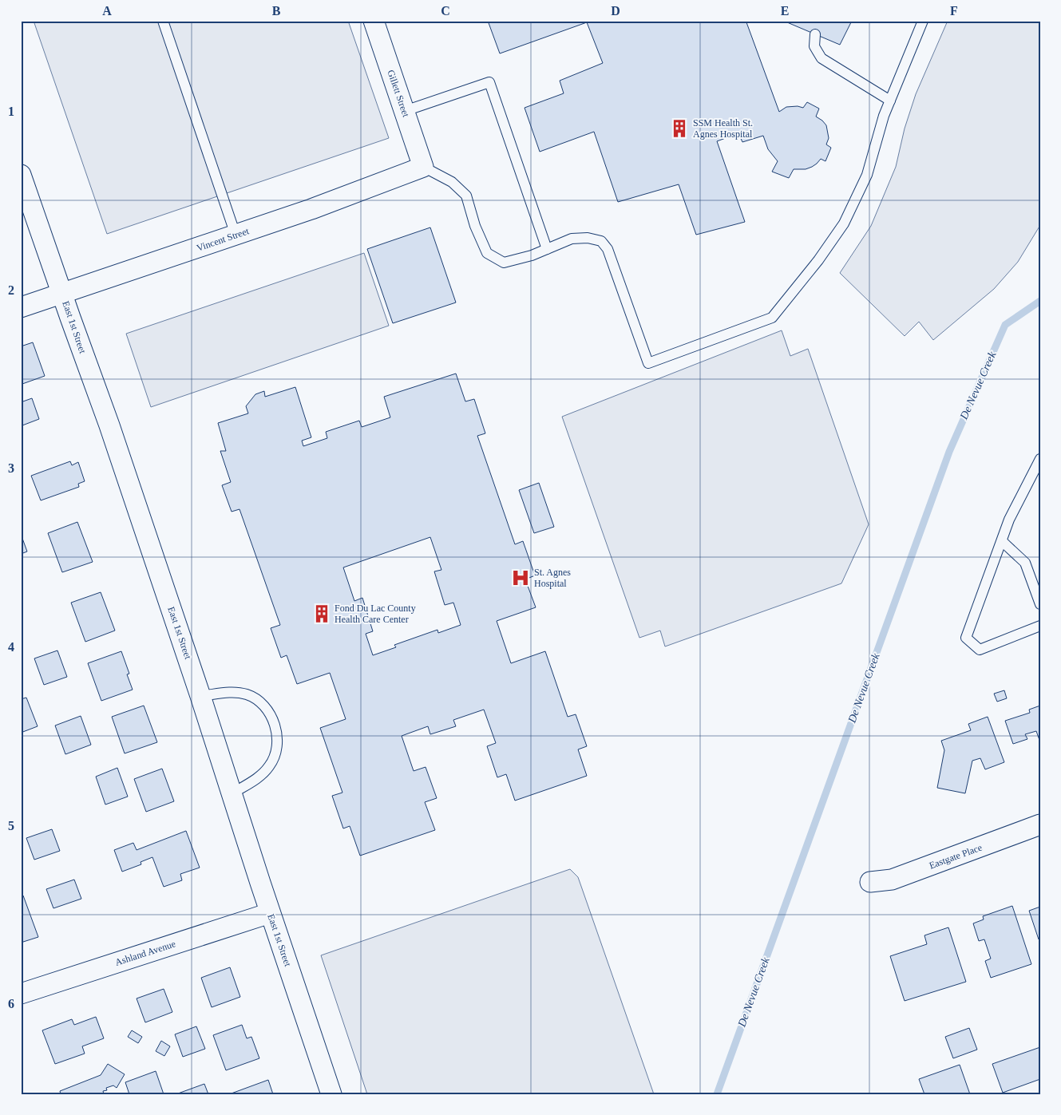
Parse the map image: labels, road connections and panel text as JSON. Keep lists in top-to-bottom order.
{
  "streets": {
    "street": [
      "Gillett Street",
      "Vincent Street",
      "East 1st Street",
      "Eastgate Place",
      "Ashland Avenue"
    ]
  },
  "crossings": [
    ["Gillett Street", "Vincent Street"],
    ["Vincent Street", "East 1st Street"],
    ["East 1st Street", "Ashland Avenue"]
  ],
  "water": ["De Nevue Creek"],
  "places": {
    "building": ["SSM Health St. Agnes Hospital", "Fond Du Lac County Health Care Center"],
    "hospital": ["St. Agnes Hospital"]
  },
  "grid": {
    "columns": [
      "A",
      "B",
      "C",
      "D",
      "E",
      "F"
    ],
    "rows": [
      "1",
      "2",
      "3",
      "4",
      "5",
      "6"
    ]
  }
}
